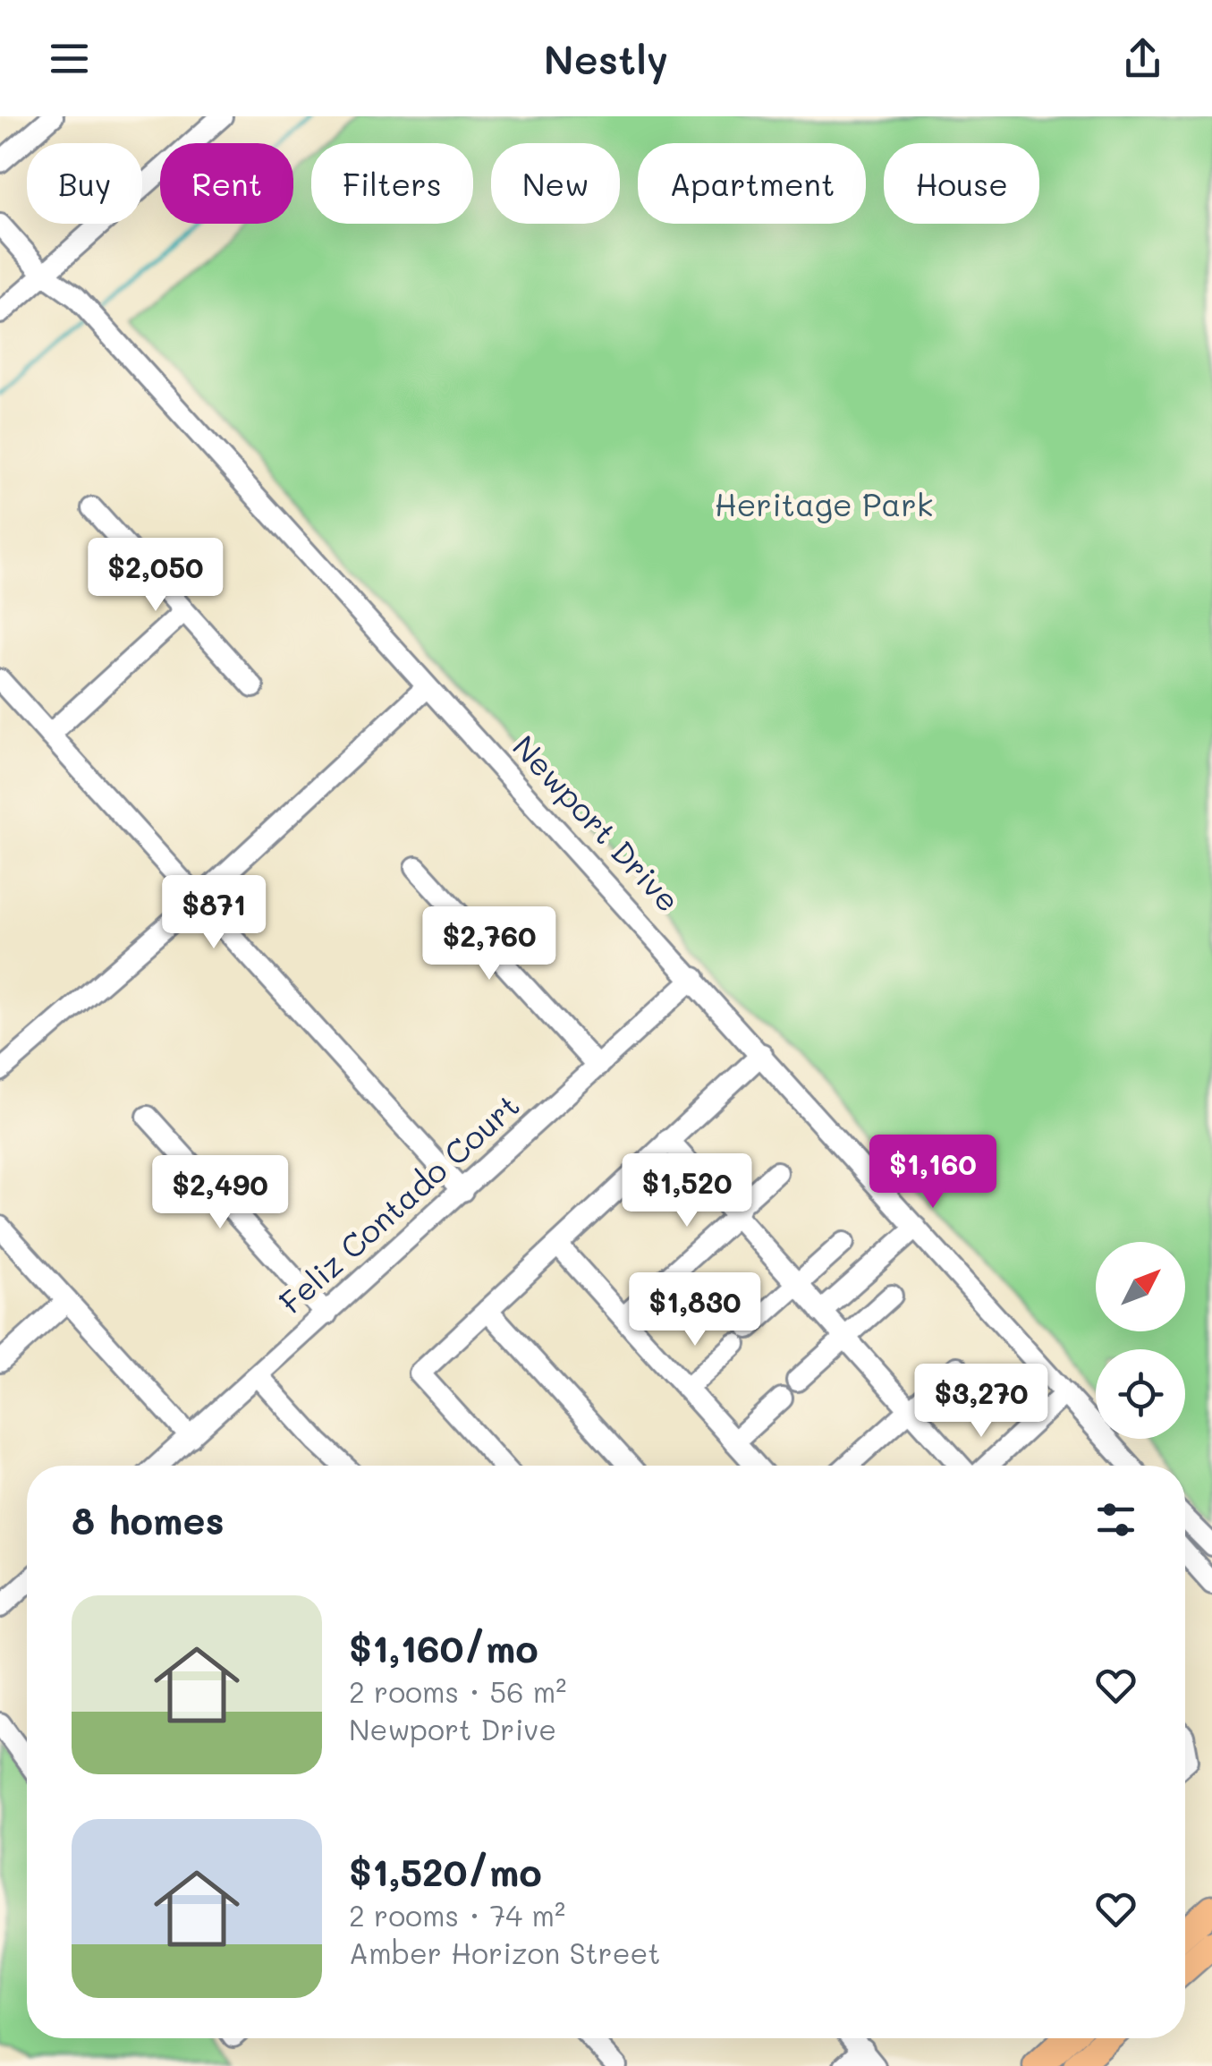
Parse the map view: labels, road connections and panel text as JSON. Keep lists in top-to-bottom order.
{
  "streets": {
    "street": ["Newport Drive", "Feliz Contado Court"]
  },
  "crossings": [
    ["Newport Drive", "Feliz Contado Court"]
  ],
  "parks": ["Heritage Park"],
  "north": "top right",
  "page": {
    "header": "Nestly",
    "chip": [
      "Buy",
      "Rent",
      "Filters",
      "New",
      "Apartment",
      "House"
    ],
    "price": [
      "$2,050",
      "$871",
      "$2,760",
      "$1,160",
      "$1,520",
      "$2,490",
      "$1,830",
      "$3,270"
    ],
    "heading": "8 homes",
    "list": [
      {
        "name": "$1,160/mo",
        "note": "2 rooms · 56 m² · Newport Drive"
      },
      {
        "name": "$1,520/mo",
        "note": "2 rooms · 74 m² · Amber Horizon Street"
      }
    ]
  }
}
